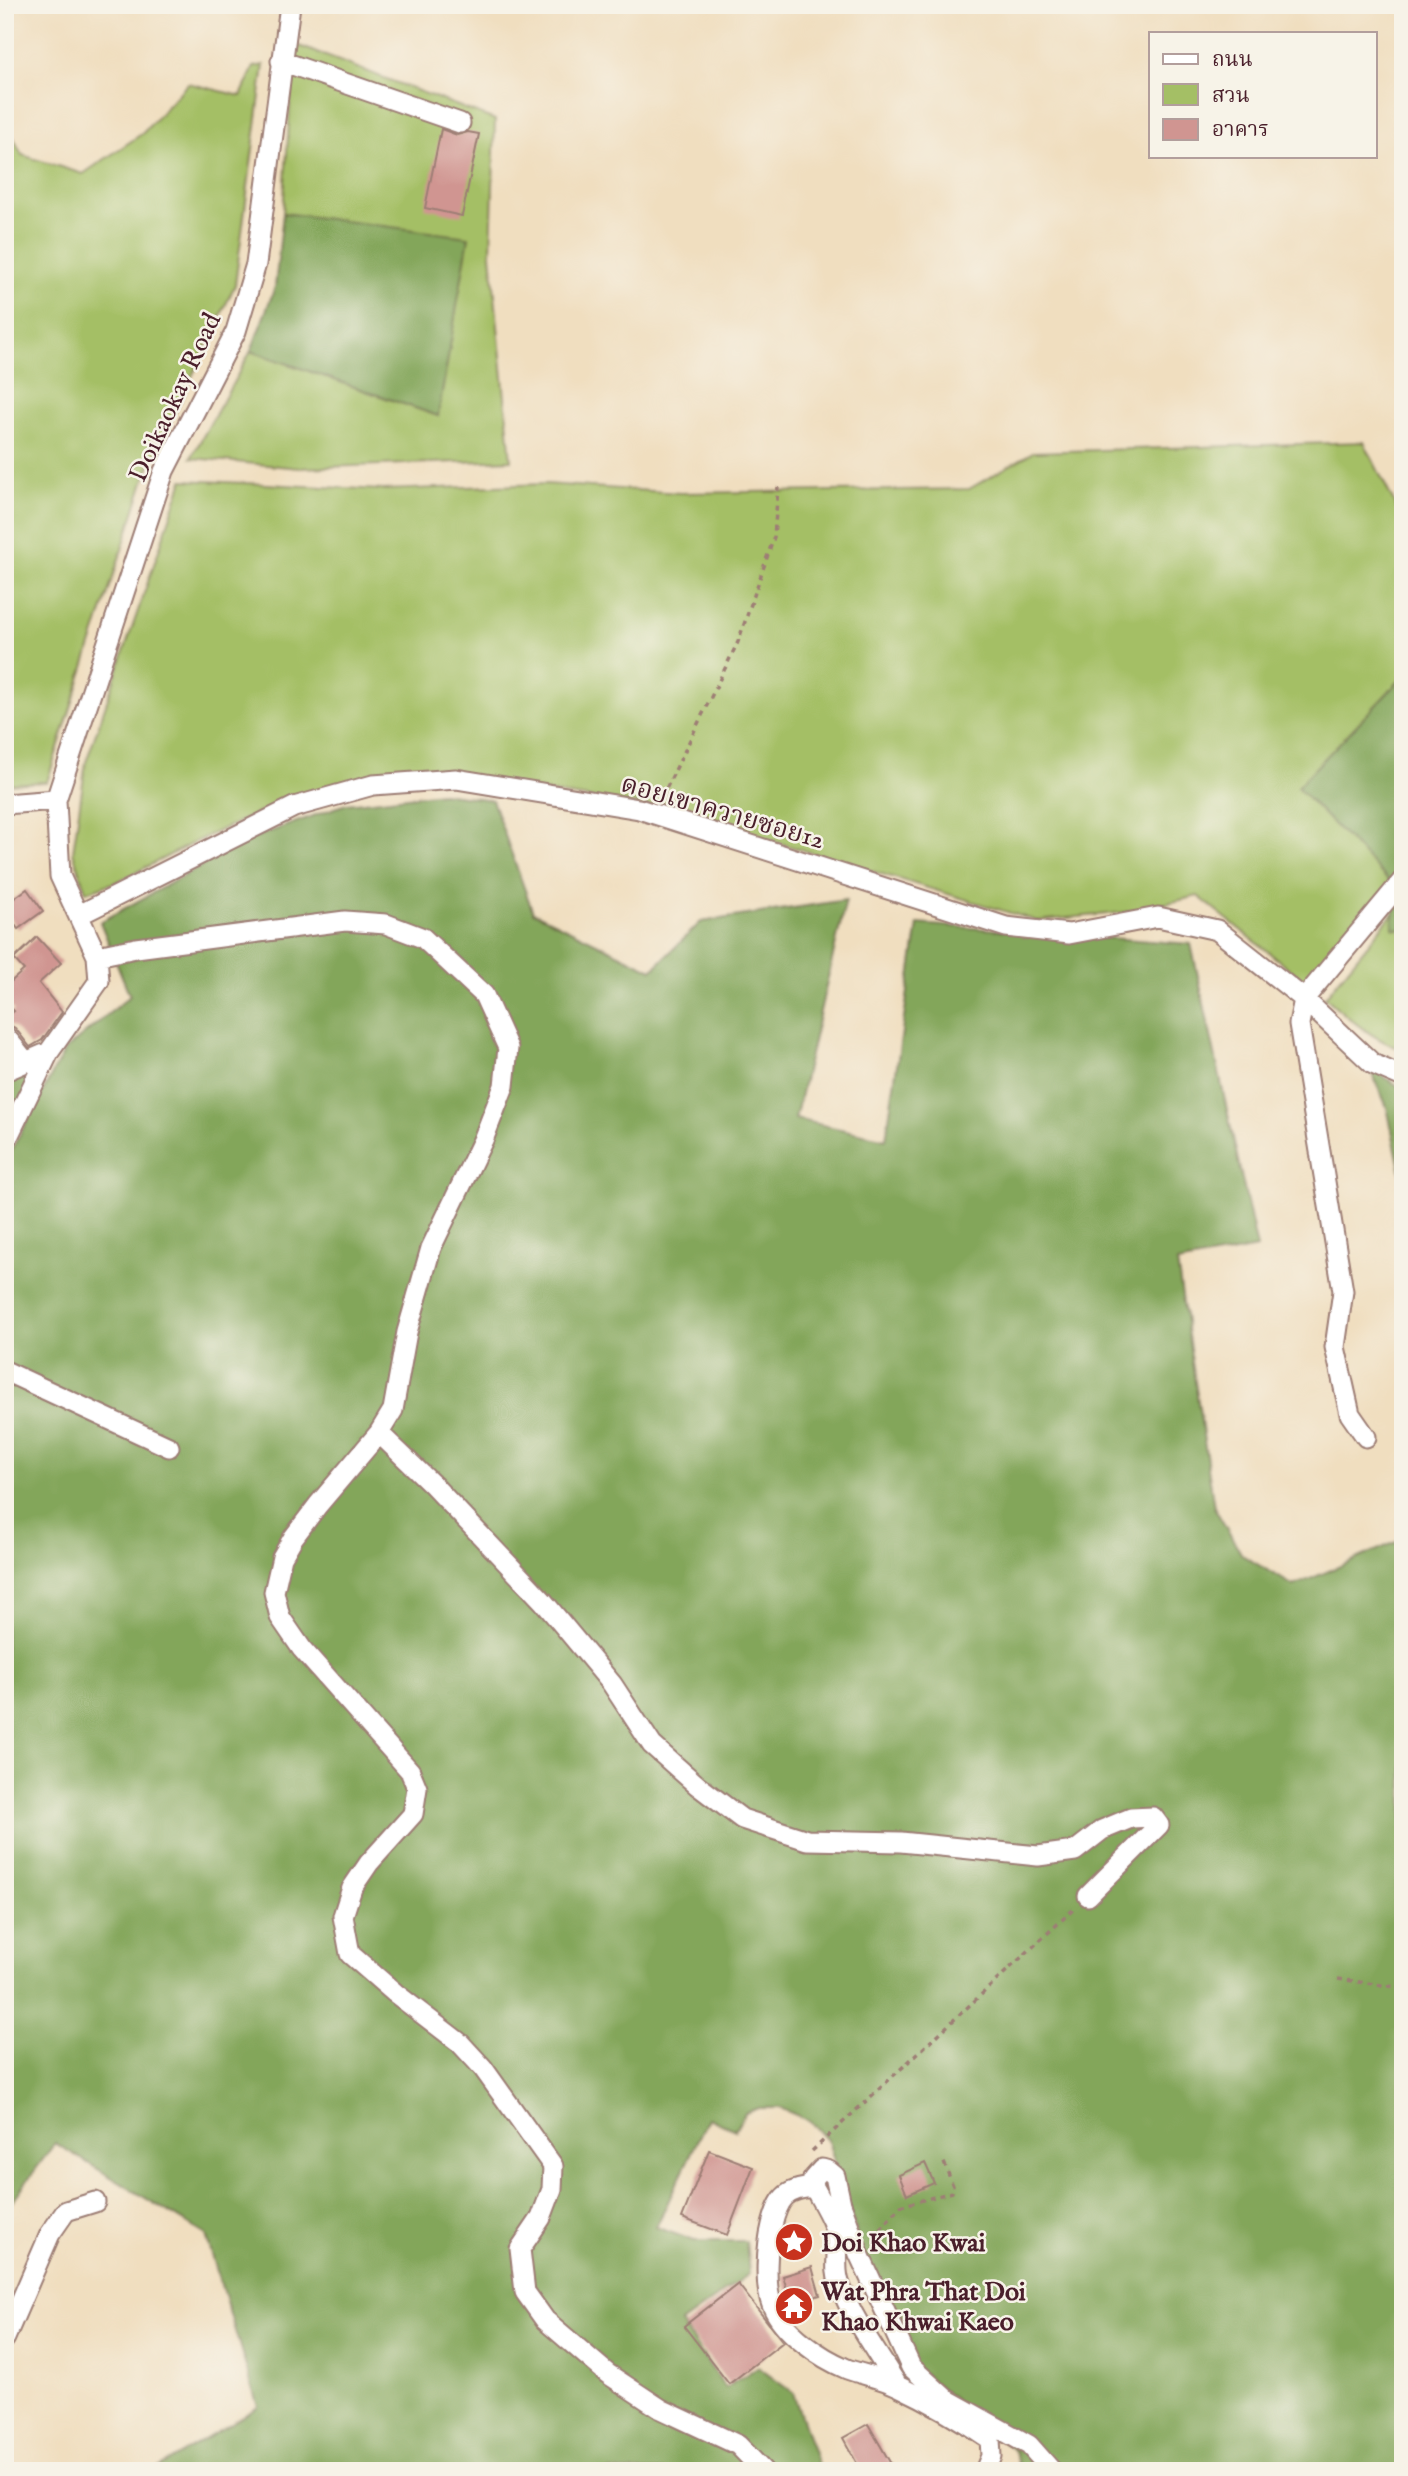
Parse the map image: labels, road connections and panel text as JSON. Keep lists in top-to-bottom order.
{
  "streets": {
    "street": ["Doikaokay Road", "ดอยเขาควายซอย12"]
  },
  "places": {
    "place": ["Doi Khao Kwai"],
    "temple": ["Wat Phra That Doi Khao Khwai Kaeo"]
  },
  "legend": ["ถนน", "สวน", "อาคาร"]
}
